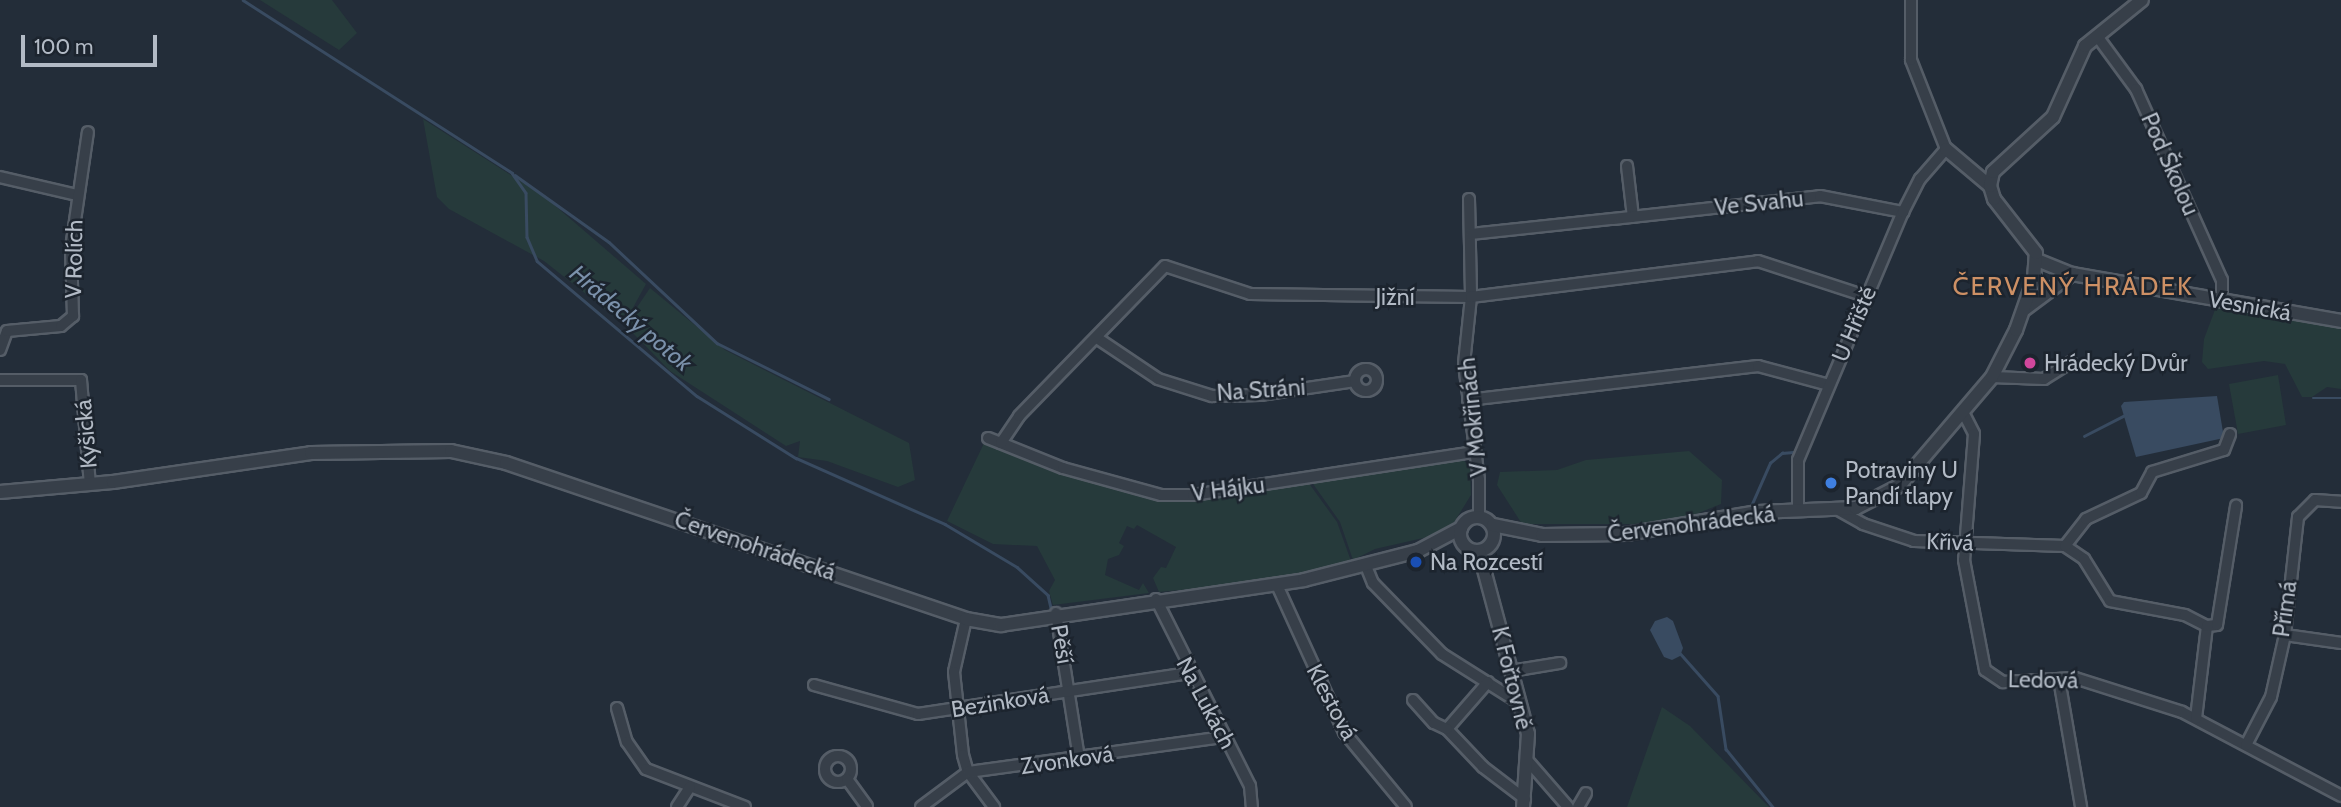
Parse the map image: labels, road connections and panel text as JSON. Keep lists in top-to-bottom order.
{
  "streets": {
    "street": [
      "Pod Školou",
      "Ve Svahu",
      "V Rolích",
      "Jižní",
      "Vesnická",
      "U Hřiště",
      "Na Stráni",
      "V Mokřinách",
      "Kyšická",
      "V Hájku",
      "Červenohrádecká",
      "Křivá",
      "Přímá",
      "Pěší",
      "K Fořtovně",
      "Ledová",
      "Bezinková",
      "Klestová",
      "Na Lukách",
      "Zvonková"
    ]
  },
  "crossings": [
    ["Pod Školou", "Vesnická"],
    ["Ve Svahu", "U Hřiště"],
    ["Ve Svahu", "V Mokřinách"],
    ["Jižní", "U Hřiště"],
    ["Jižní", "Na Stráni"],
    ["Jižní", "V Mokřinách"],
    ["Jižní", "V Hájku"],
    ["Vesnická", "Červenohrádecká"],
    ["U Hřiště", "Červenohrádecká"],
    ["V Mokřinách", "V Hájku"],
    ["V Mokřinách", "Červenohrádecká"],
    ["V Mokřinách", "K Fořtovně"],
    ["Kyšická", "Červenohrádecká"],
    ["Červenohrádecká", "Křivá"],
    ["Červenohrádecká", "Pěší"],
    ["Červenohrádecká", "K Fořtovně"],
    ["Červenohrádecká", "Ledová"],
    ["Červenohrádecká", "Klestová"],
    ["Červenohrádecká", "Na Lukách"],
    ["Křivá", "Ledová"],
    ["Přímá", "Ledová"],
    ["Pěší", "Bezinková"],
    ["Pěší", "Zvonková"],
    ["Bezinková", "Na Lukách"],
    ["Na Lukách", "Zvonková"]
  ],
  "districts": ["ČERVENÝ HRÁDEK"],
  "water": ["Hrádecký potok"],
  "places": ["Hrádecký Dvůr", "Potraviny U Pandí tlapy", "Na Rozcestí"],
  "scale_bar": "100 m"
}
